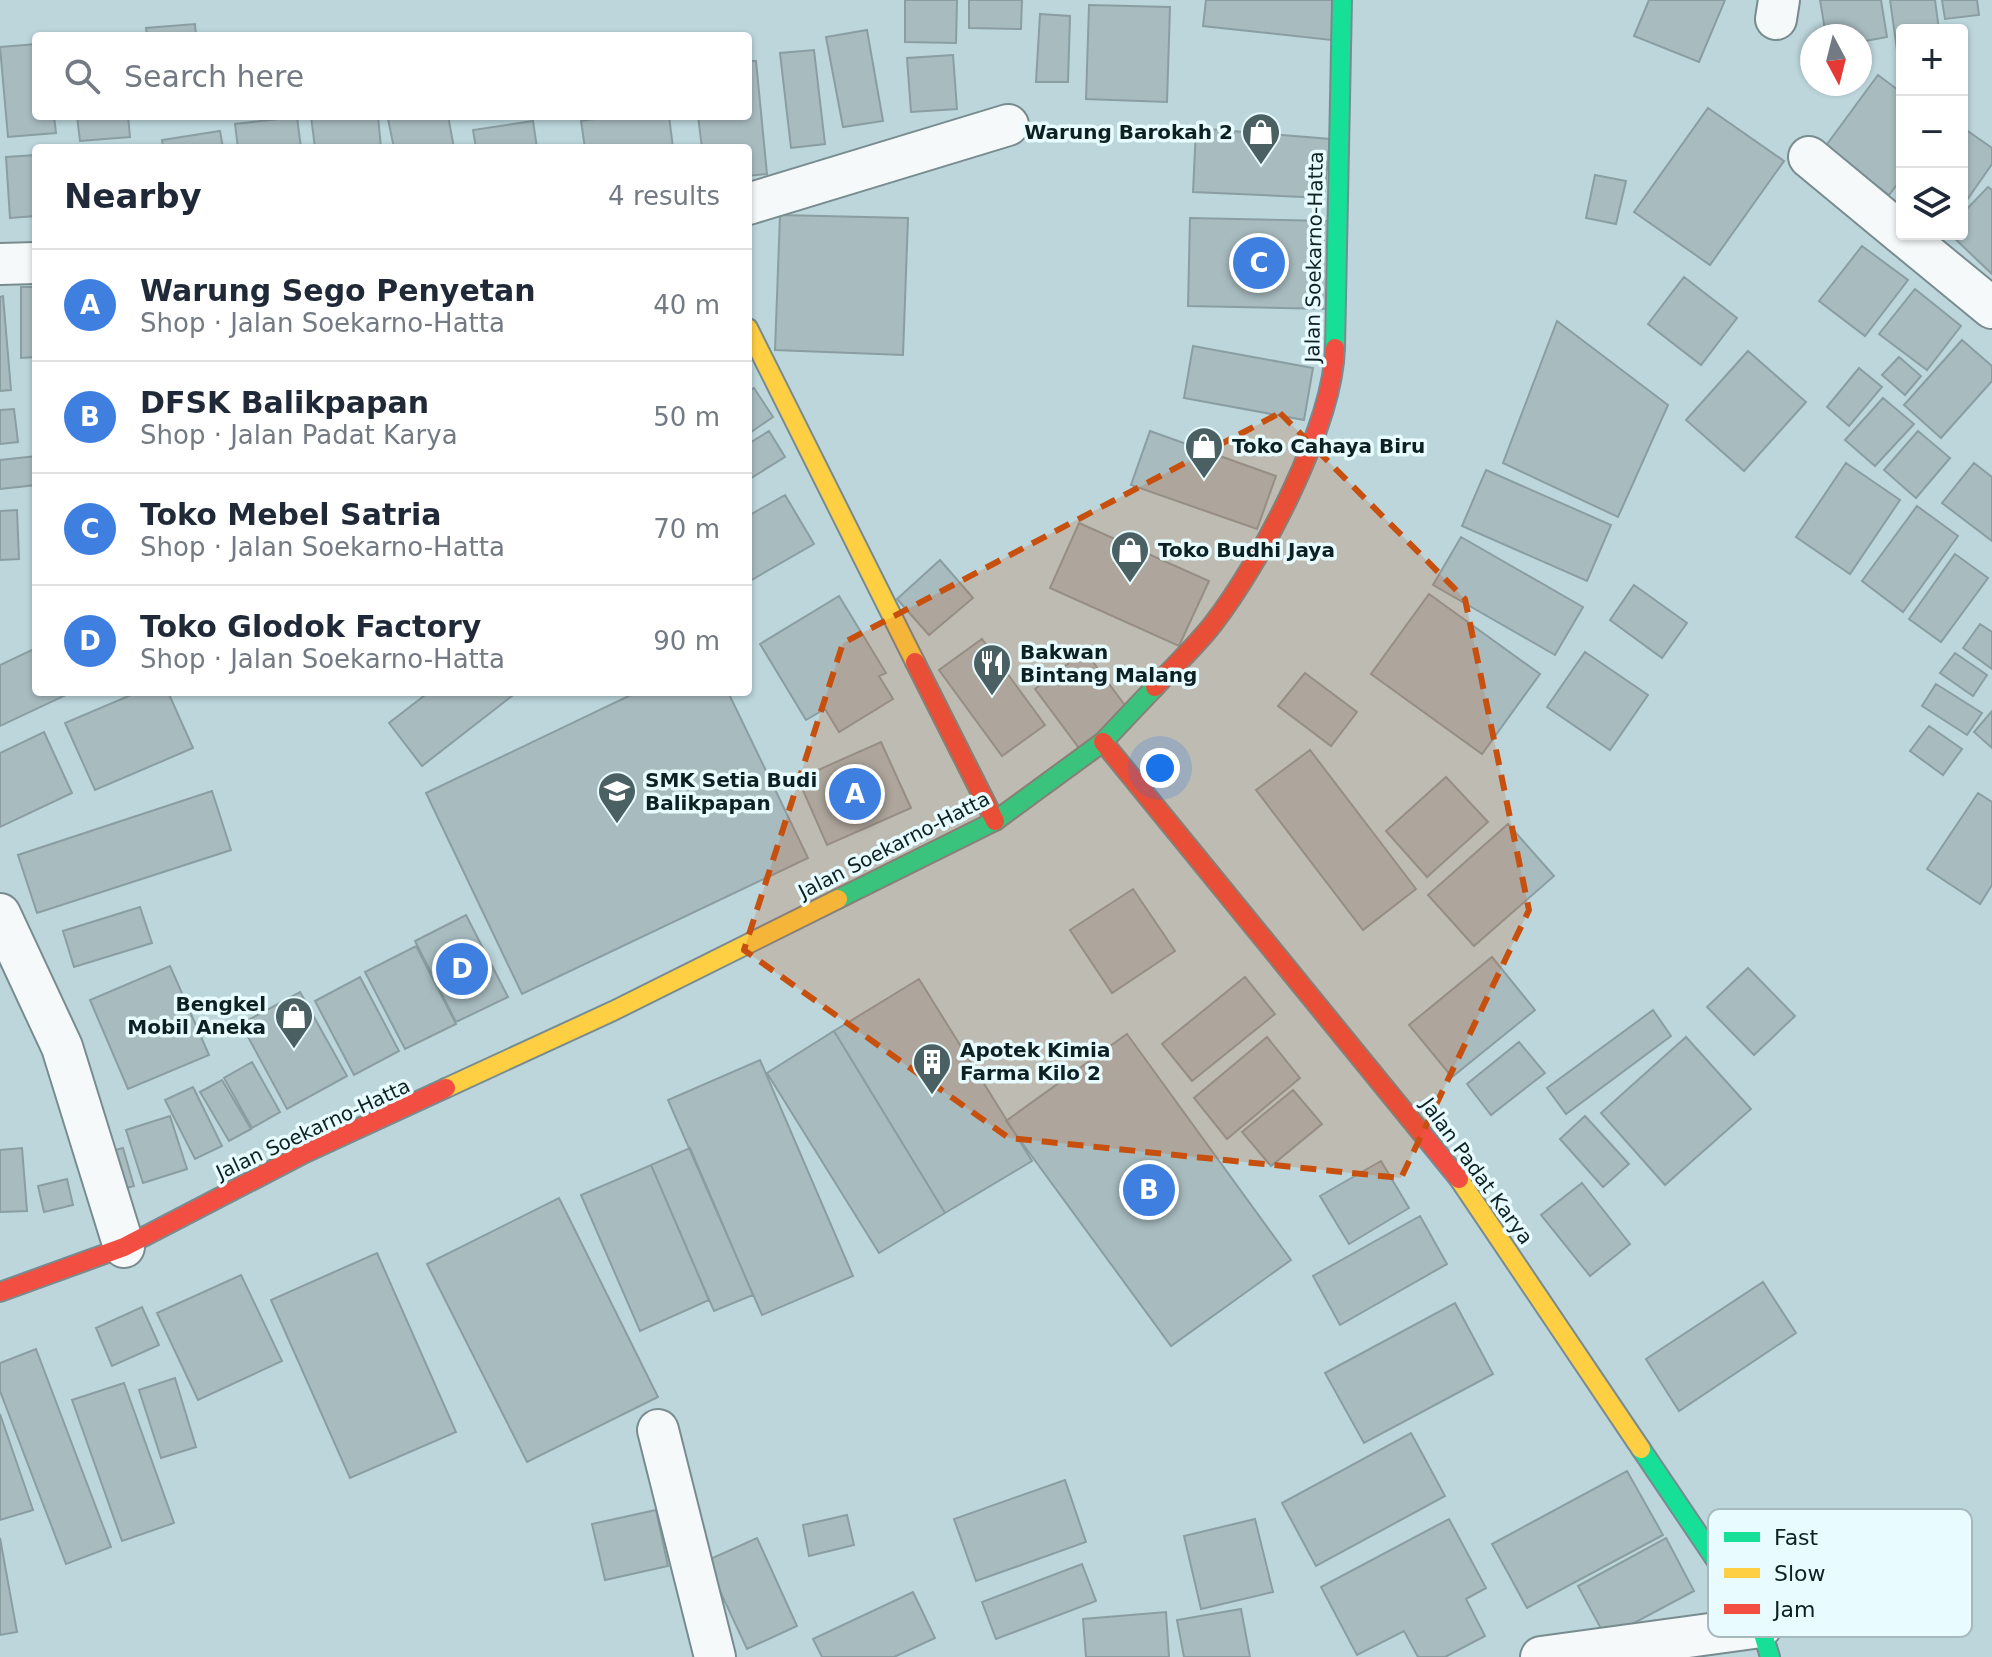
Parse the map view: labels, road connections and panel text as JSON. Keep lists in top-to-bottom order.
{
  "streets": {
    "main road": ["Jalan Soekarno-Hatta", "Jalan Padat Karya"]
  },
  "crossings": [
    ["Jalan Soekarno-Hatta", "Jalan Padat Karya"]
  ],
  "places": {
    "shop": [
      "Warung Barokah 2",
      "Toko Cahaya Biru",
      "Toko Budhi Jaya",
      "Bengkel Mobil Aneka"
    ],
    "restaurant": ["Bakwan Bintang Malang"],
    "school or university": ["SMK Setia Budi Balikpapan"],
    "building": ["Apotek Kimia Farma Kilo 2"]
  },
  "legend": ["Fast", "Slow", "Jam"],
  "north": "bottom",
  "page": {
    "map_buttons": ["+", "−"],
    "search": "Search here",
    "heading": ["Nearby", "4 results"],
    "pins": [
      "C",
      "A",
      "D",
      "B"
    ],
    "list": [
      {
        "mark": "A",
        "name": "Warung Sego Penyetan",
        "note": "Shop · Jalan Soekarno-Hatta",
        "value": "40 m"
      },
      {
        "mark": "B",
        "name": "DFSK Balikpapan",
        "note": "Shop · Jalan Padat Karya",
        "value": "50 m"
      },
      {
        "mark": "C",
        "name": "Toko Mebel Satria",
        "note": "Shop · Jalan Soekarno-Hatta",
        "value": "70 m"
      },
      {
        "mark": "D",
        "name": "Toko Glodok Factory",
        "note": "Shop · Jalan Soekarno-Hatta",
        "value": "90 m"
      }
    ]
  }
}
